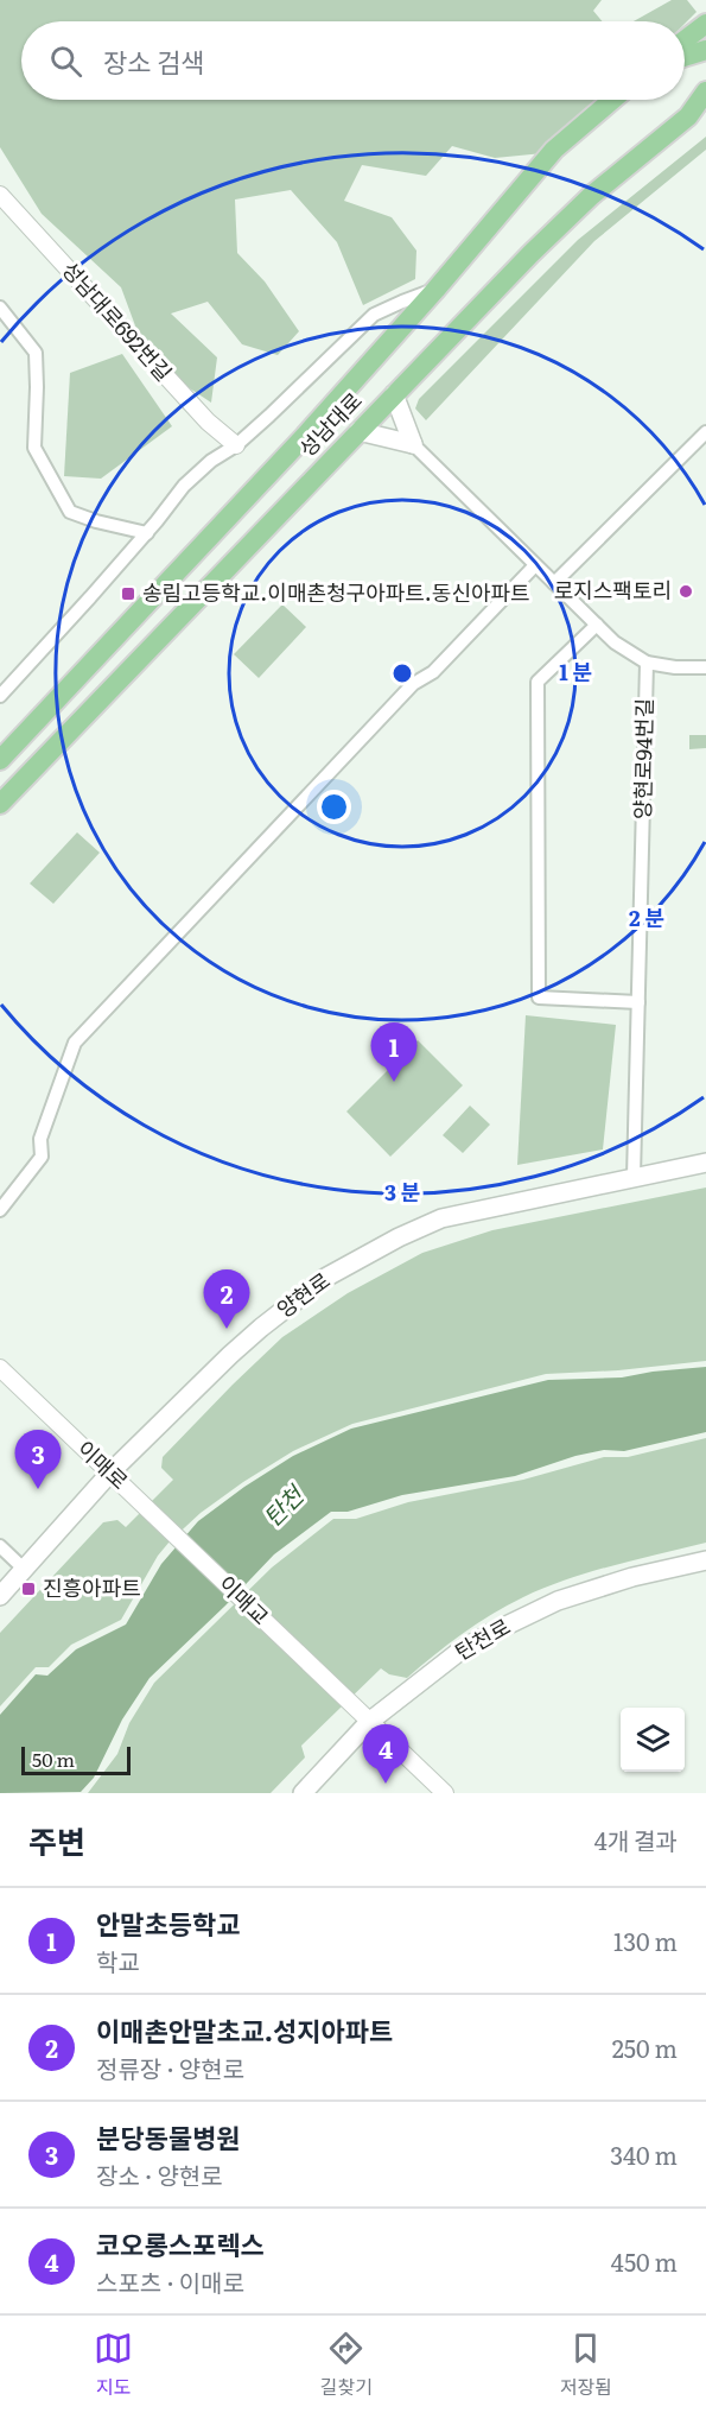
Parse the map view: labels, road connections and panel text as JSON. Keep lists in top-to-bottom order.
{
  "streets": {
    "main road": ["성남대로", "양현로", "탄천로"],
    "street": [
      "성남대로692번길",
      "양현로94번길",
      "이매로",
      "이매교"
    ]
  },
  "crossings": [
    ["양현로94번길", "양현로"],
    ["양현로", "이매로"],
    ["이매로", "이매교"],
    ["이매교", "탄천로"]
  ],
  "water": ["탄천"],
  "places": {
    "other": ["로지스팩토리"],
    "transit": ["송림고등학교.이매촌청구아파트.동신아파트", "진흥아파트"]
  },
  "scale_bar": "50 m",
  "page": {
    "search": "장소 검색",
    "pins": [
      "1",
      "2",
      "3",
      "4"
    ],
    "scale": "50 m",
    "heading": ["주변", "4개 결과"],
    "list": [
      {
        "mark": "1",
        "name": "안말초등학교",
        "note": "학교",
        "value": "130 m"
      },
      {
        "mark": "2",
        "name": "이매촌안말초교.성지아파트",
        "note": "정류장 · 양현로",
        "value": "250 m"
      },
      {
        "mark": "3",
        "name": "분당동물병원",
        "note": "장소 · 양현로",
        "value": "340 m"
      },
      {
        "mark": "4",
        "name": "코오롱스포렉스",
        "note": "스포츠 · 이매로",
        "value": "450 m"
      }
    ],
    "nav": ["지도", "길찾기", "저장됨"]
  },
  "rings": ["1 분", "2 분", "3 분"]
}
